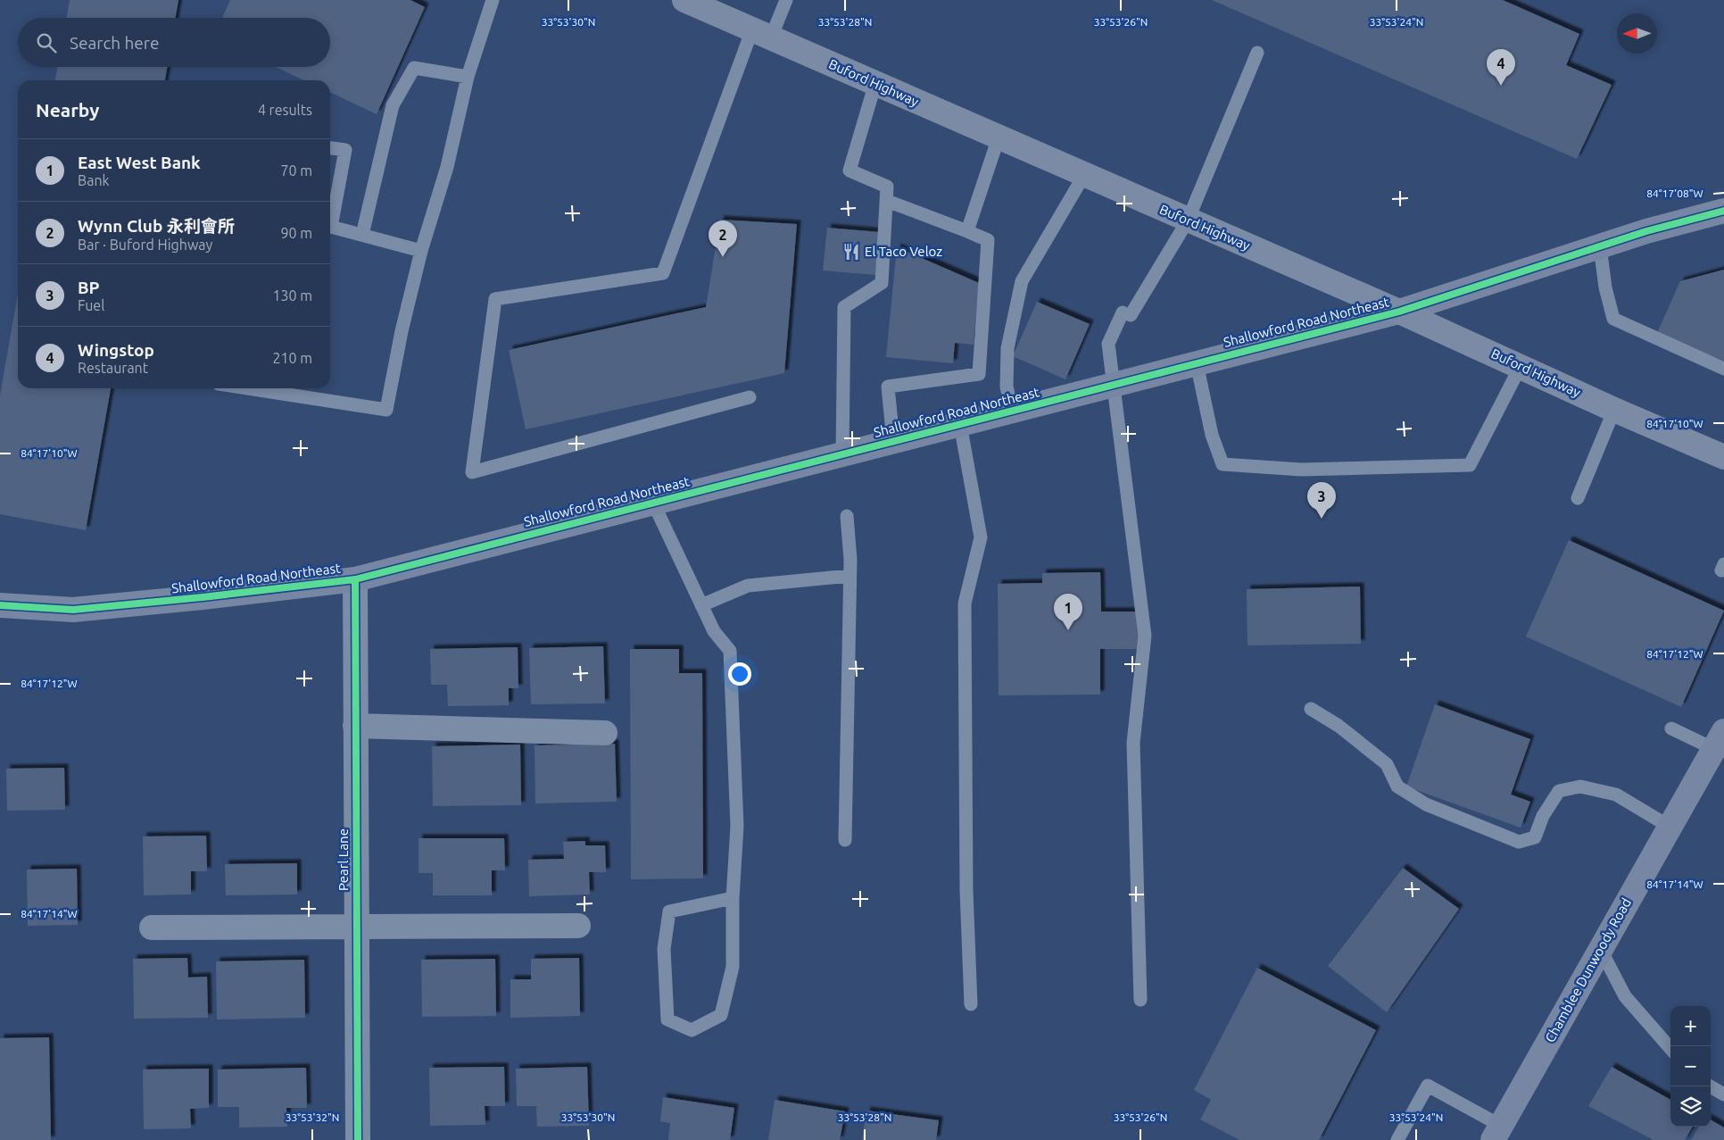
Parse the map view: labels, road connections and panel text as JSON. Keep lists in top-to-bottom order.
{
  "streets": {
    "main road": ["Buford Highway"],
    "street": ["Shallowford Road Northeast", "Pearl Lane", "Chamblee Dunwoody Road"]
  },
  "crossings": [
    ["Buford Highway", "Shallowford Road Northeast"],
    ["Shallowford Road Northeast", "Pearl Lane"]
  ],
  "places": {
    "restaurant": ["El Taco Veloz"]
  },
  "north": "left",
  "page": {
    "search": "Search here",
    "pins": [
      "4",
      "2",
      "3",
      "1"
    ],
    "heading": ["Nearby", "4 results"],
    "list": [
      {
        "mark": "1",
        "name": "East West Bank",
        "note": "Bank",
        "value": "70 m"
      },
      {
        "mark": "2",
        "name": "Wynn Club 永利會所",
        "note": "Bar · Buford Highway",
        "value": "90 m"
      },
      {
        "mark": "3",
        "name": "BP",
        "note": "Fuel",
        "value": "130 m"
      },
      {
        "mark": "4",
        "name": "Wingstop",
        "note": "Restaurant",
        "value": "210 m"
      }
    ],
    "map_buttons": ["+", "−"]
  },
  "coordinates": [
    "33°53'30\"N",
    "33°53'28\"N",
    "33°53'26\"N",
    "33°53'24\"N",
    "84°17'08\"W",
    "84°17'10\"W",
    "84°17'12\"W",
    "84°17'14\"W",
    "33°53'32\"N"
  ]
}
